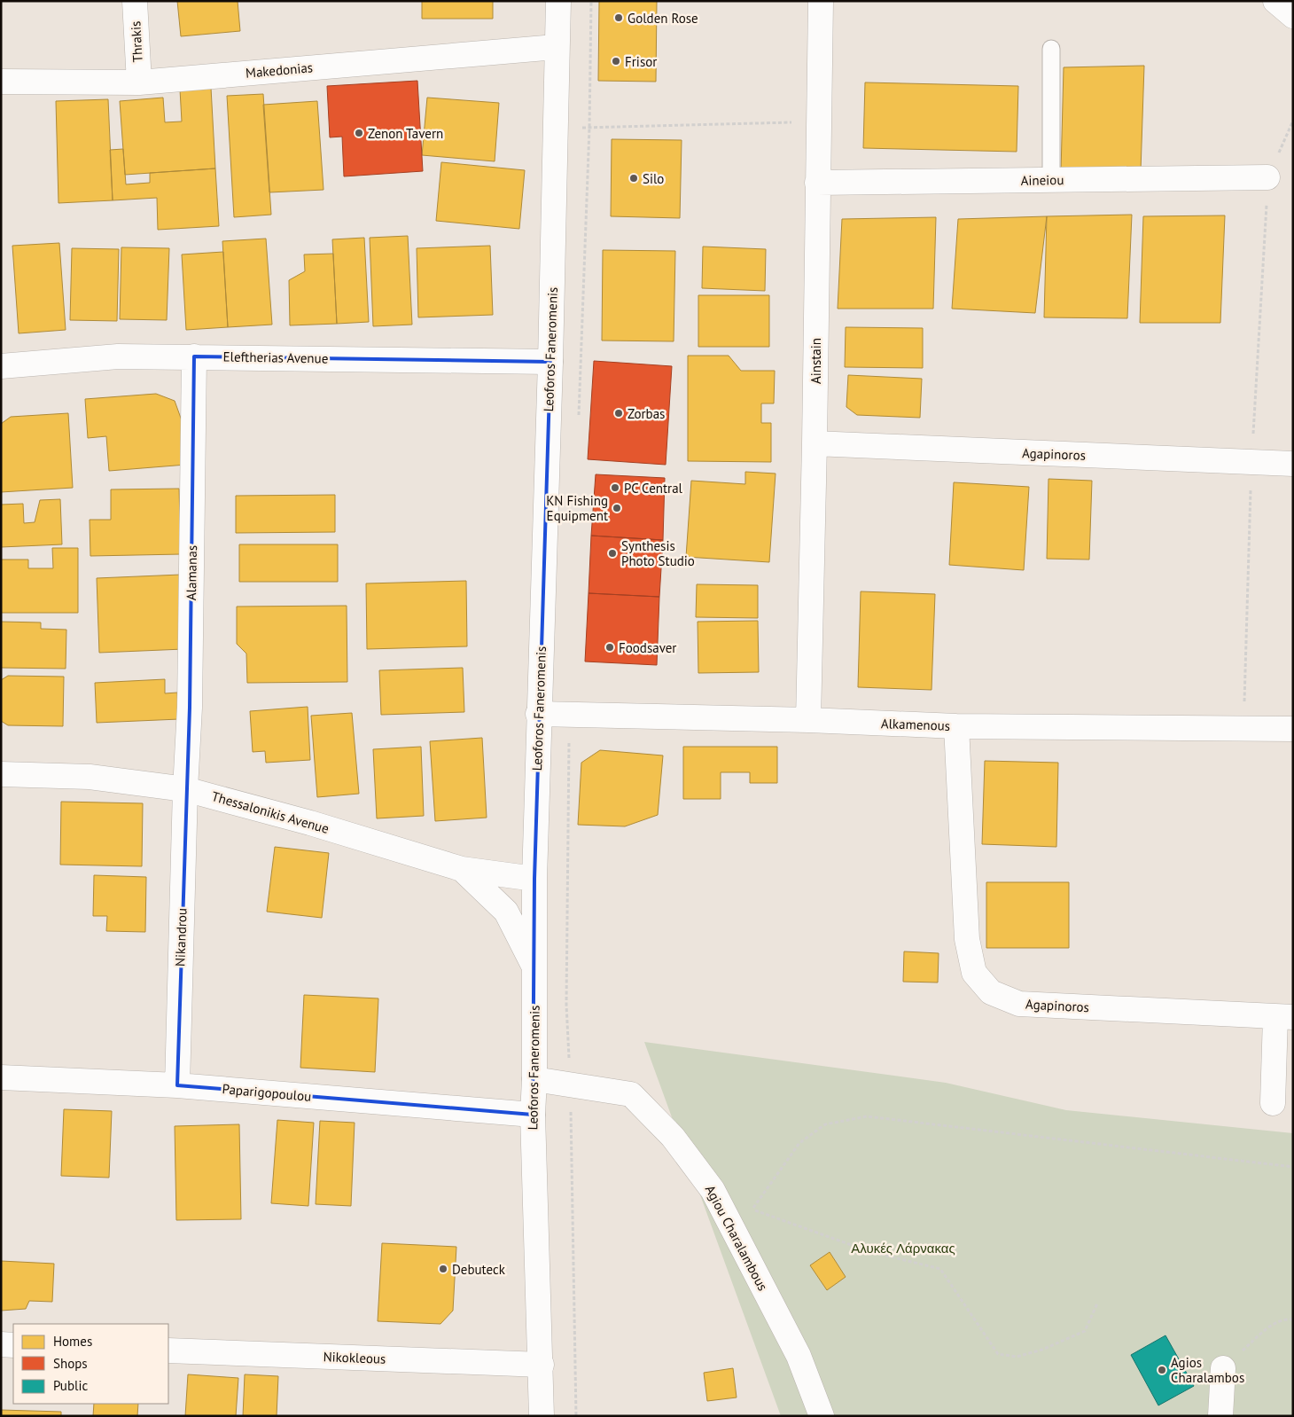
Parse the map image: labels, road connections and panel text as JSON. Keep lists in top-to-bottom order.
{
  "streets": {
    "street": [
      "Thrakis",
      "Makedonias",
      "Aineiou",
      "Leoforos Faneromenis",
      "Eleftherias Avenue",
      "Ainstain",
      "Agapinoros",
      "Alamanas",
      "Alkamenous",
      "Thessalonikis Avenue",
      "Nikandrou",
      "Paparigopoulou",
      "Agiou Charalambous",
      "Nikokleous"
    ]
  },
  "crossings": [
    ["Thrakis", "Makedonias"],
    ["Makedonias", "Leoforos Faneromenis"],
    ["Aineiou", "Ainstain"],
    ["Leoforos Faneromenis", "Eleftherias Avenue"],
    ["Leoforos Faneromenis", "Alkamenous"],
    ["Leoforos Faneromenis", "Thessalonikis Avenue"],
    ["Leoforos Faneromenis", "Paparigopoulou"],
    ["Leoforos Faneromenis", "Agiou Charalambous"],
    ["Leoforos Faneromenis", "Nikokleous"],
    ["Eleftherias Avenue", "Alamanas"],
    ["Ainstain", "Agapinoros"],
    ["Ainstain", "Alkamenous"],
    ["Agapinoros", "Alkamenous"],
    ["Alamanas", "Thessalonikis Avenue"],
    ["Alamanas", "Nikandrou"],
    ["Thessalonikis Avenue", "Nikandrou"],
    ["Nikandrou", "Paparigopoulou"]
  ],
  "parks": ["Αλυκές Λάρνακας"],
  "places": [
    "Golden Rose",
    "Frisor",
    "Zenon Tavern",
    "Silo",
    "Zorbas",
    "PC Central",
    "KN Fishing Equipment",
    "Synthesis Photo Studio",
    "Foodsaver",
    "Debuteck",
    "Agios Charalambos"
  ],
  "legend": ["Homes", "Shops", "Public"]
}
